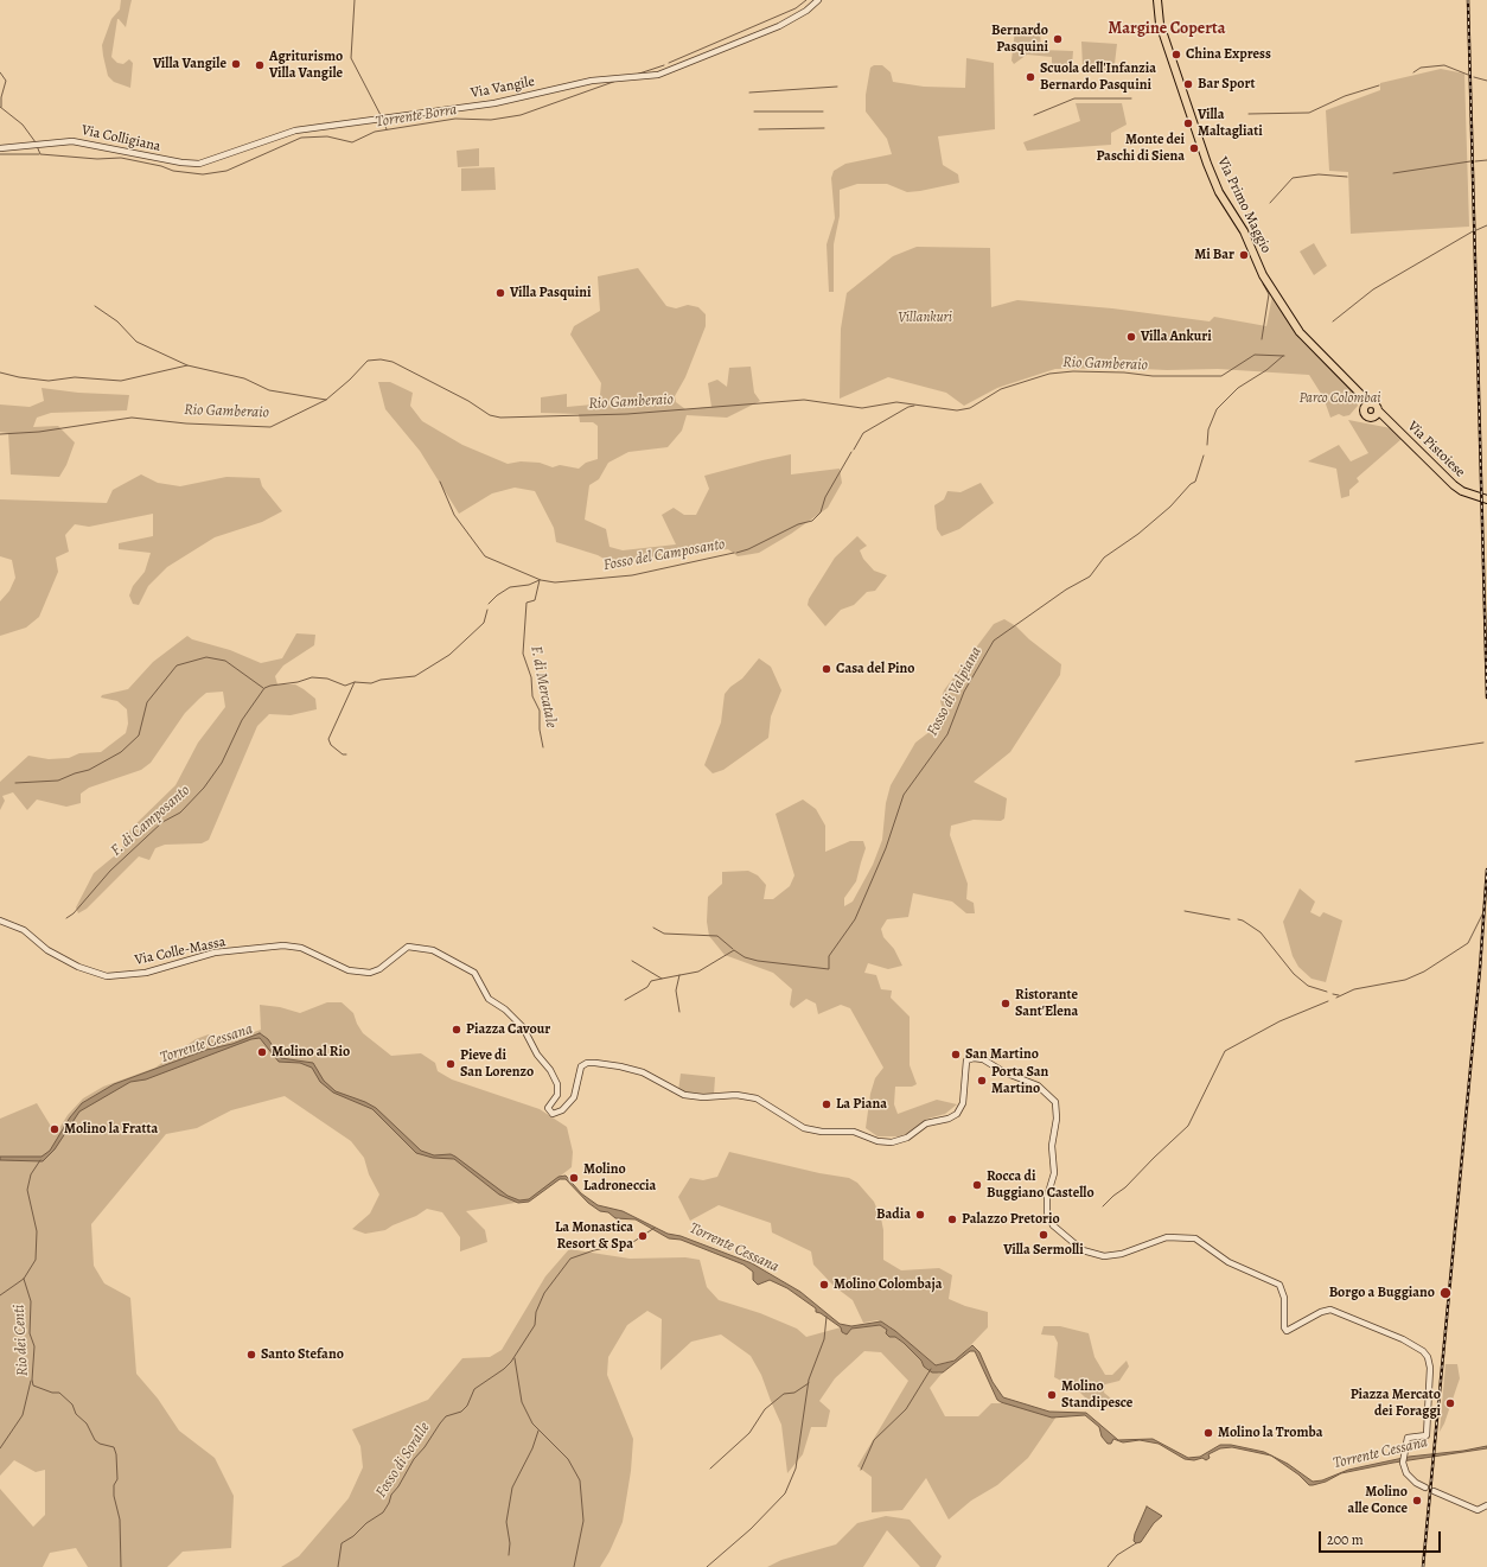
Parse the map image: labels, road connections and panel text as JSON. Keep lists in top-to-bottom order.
{
  "streets": {
    "main road": ["Via Primo Maggio", "Via Pistoiese"],
    "street": ["Via Vangile", "Via Colligiana", "Via Colle-Massa"]
  },
  "crossings": [
    ["Via Vangile", "Via Colligiana"],
    ["Via Primo Maggio", "Via Pistoiese"]
  ],
  "districts": ["Margine Coperta"],
  "water": [
    "Torrente Borra",
    "Rio Gamberaio",
    "Fosso del Camposanto",
    "F. di Mercatale",
    "Fosso di Valpiana",
    "F. di Camposanto",
    "Torrente Cessana",
    "Rio dei Centi",
    "Fosso di Soralle"
  ],
  "parks": ["Villankuri", "Parco Colombai"],
  "places": [
    "Bernardo Pasquini",
    "China Express",
    "Villa Vangile",
    "Agriturismo Villa Vangile",
    "Scuola dell'Infanzia Bernardo Pasquini",
    "Bar Sport",
    "Villa Maltagliati",
    "Monte dei Paschi di Siena",
    "Mi Bar",
    "Villa Pasquini",
    "Villa Ankuri",
    "Casa del Pino",
    "Ristorante Sant'Elena",
    "Piazza Cavour",
    "Molino al Rio",
    "San Martino",
    "Pieve di San Lorenzo",
    "Porta San Martino",
    "La Piana",
    "Molino la Fratta",
    "Molino Ladroneccia",
    "Rocca di Buggiano Castello",
    "Badia",
    "Palazzo Pretorio",
    "Villa Sermolli",
    "La Monastica Resort & Spa",
    "Molino Colombaja",
    "Borgo a Buggiano",
    "Santo Stefano",
    "Molino Standipesce",
    "Piazza Mercato dei Foraggi",
    "Molino la Tromba",
    "Molino alle Conce"
  ],
  "scale_bar": "200 m"
}
